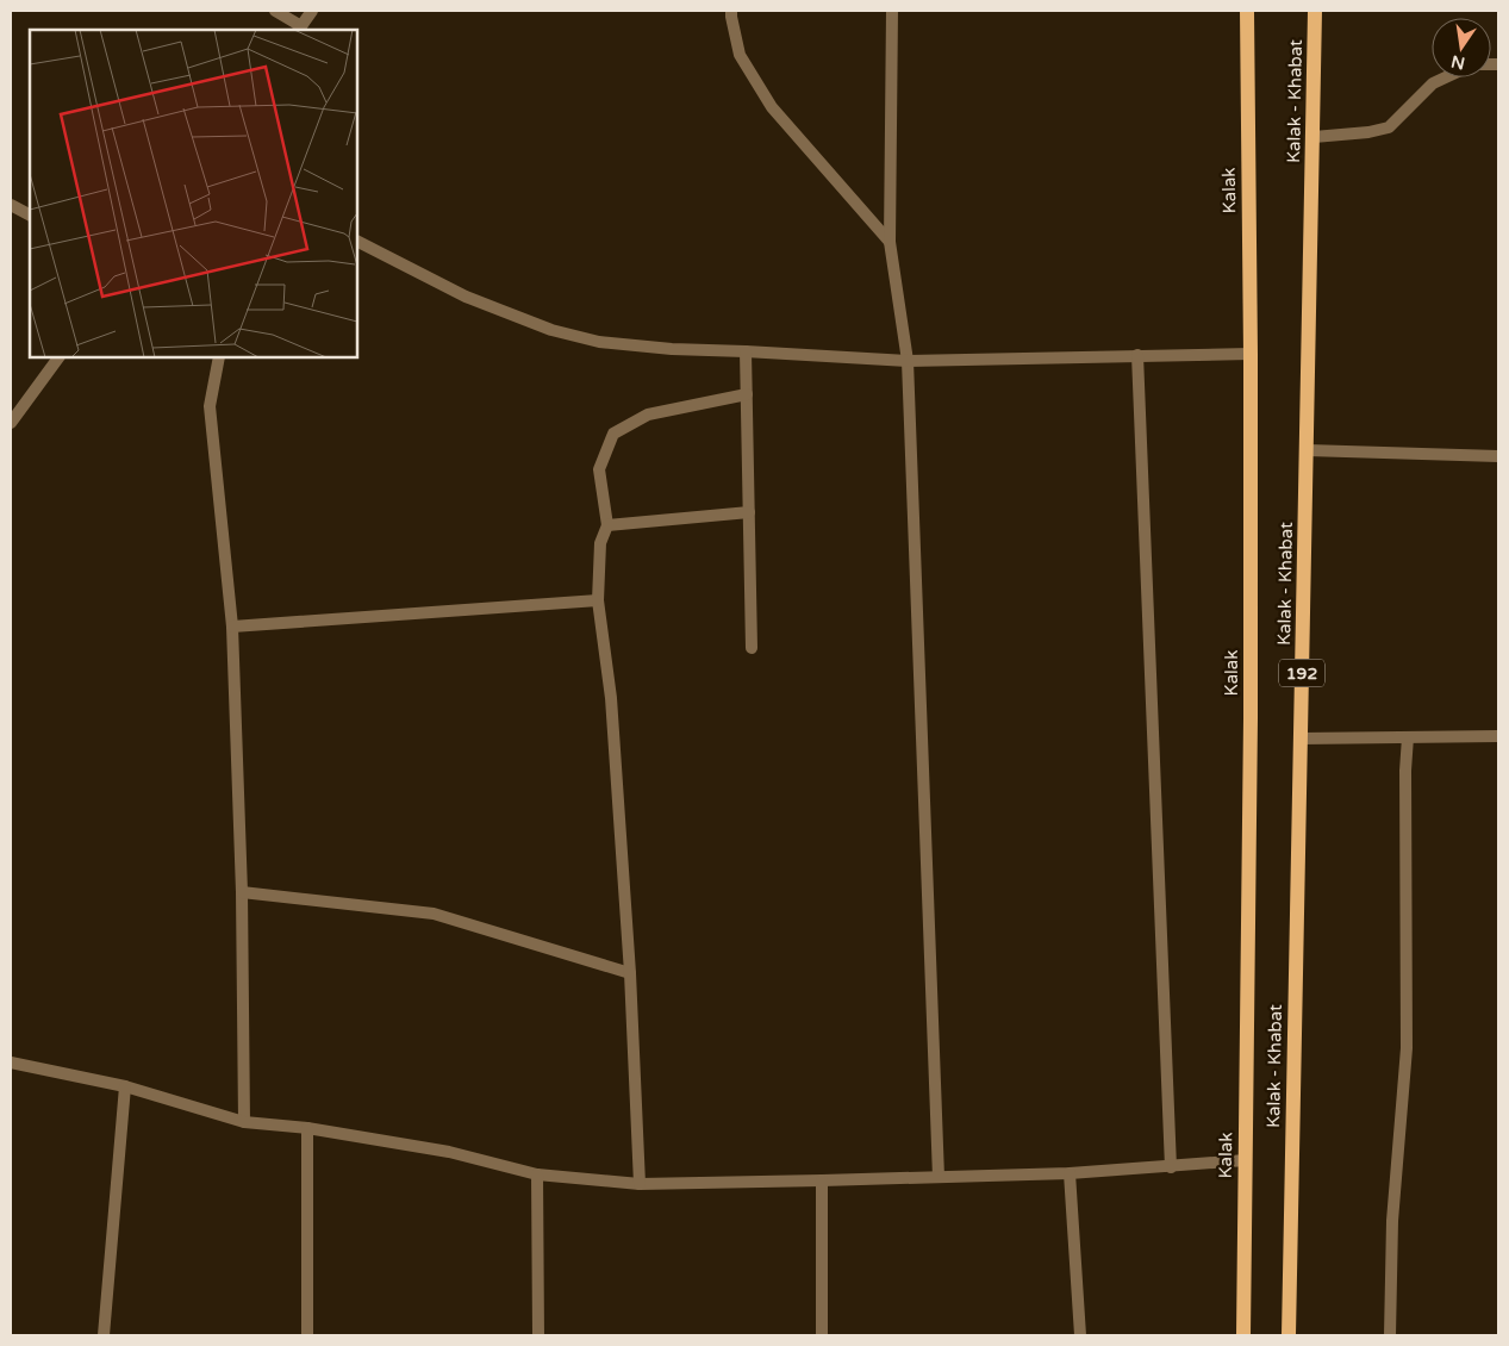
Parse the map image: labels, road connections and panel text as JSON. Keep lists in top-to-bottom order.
{
  "streets": {
    "main road": ["Kalak - Khabat", "Kalak", "192"]
  },
  "north": "bottom"
}
